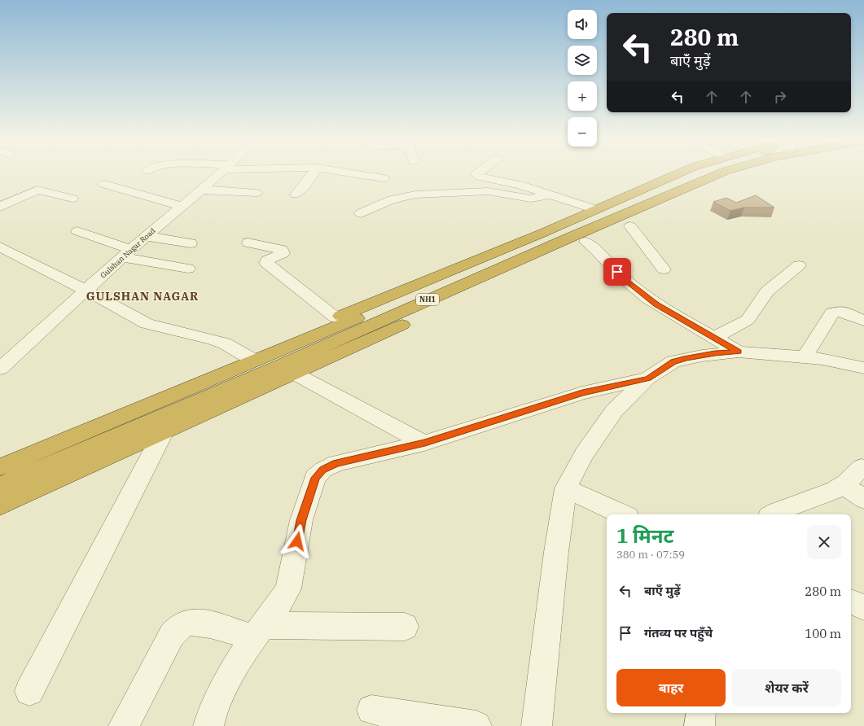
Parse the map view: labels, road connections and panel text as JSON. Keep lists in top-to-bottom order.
{
  "streets": {
    "highway": ["NH1"],
    "street": ["Gulshan Nagar Road"]
  },
  "districts": ["GULSHAN NAGAR"],
  "page": {
    "map_buttons": ["+", "−"],
    "turn": ["280 m", "बाएँ मुड़ें"],
    "heading": ["1 मिनट", "380 m · 07:59"],
    "list": [
      {
        "name": "बाएँ मुड़ें",
        "value": "280 m"
      },
      {
        "name": "गंतव्य पर पहुँचे",
        "value": "100 m"
      }
    ],
    "buttons": ["बाहर", "शेयर करें"]
  }
}
